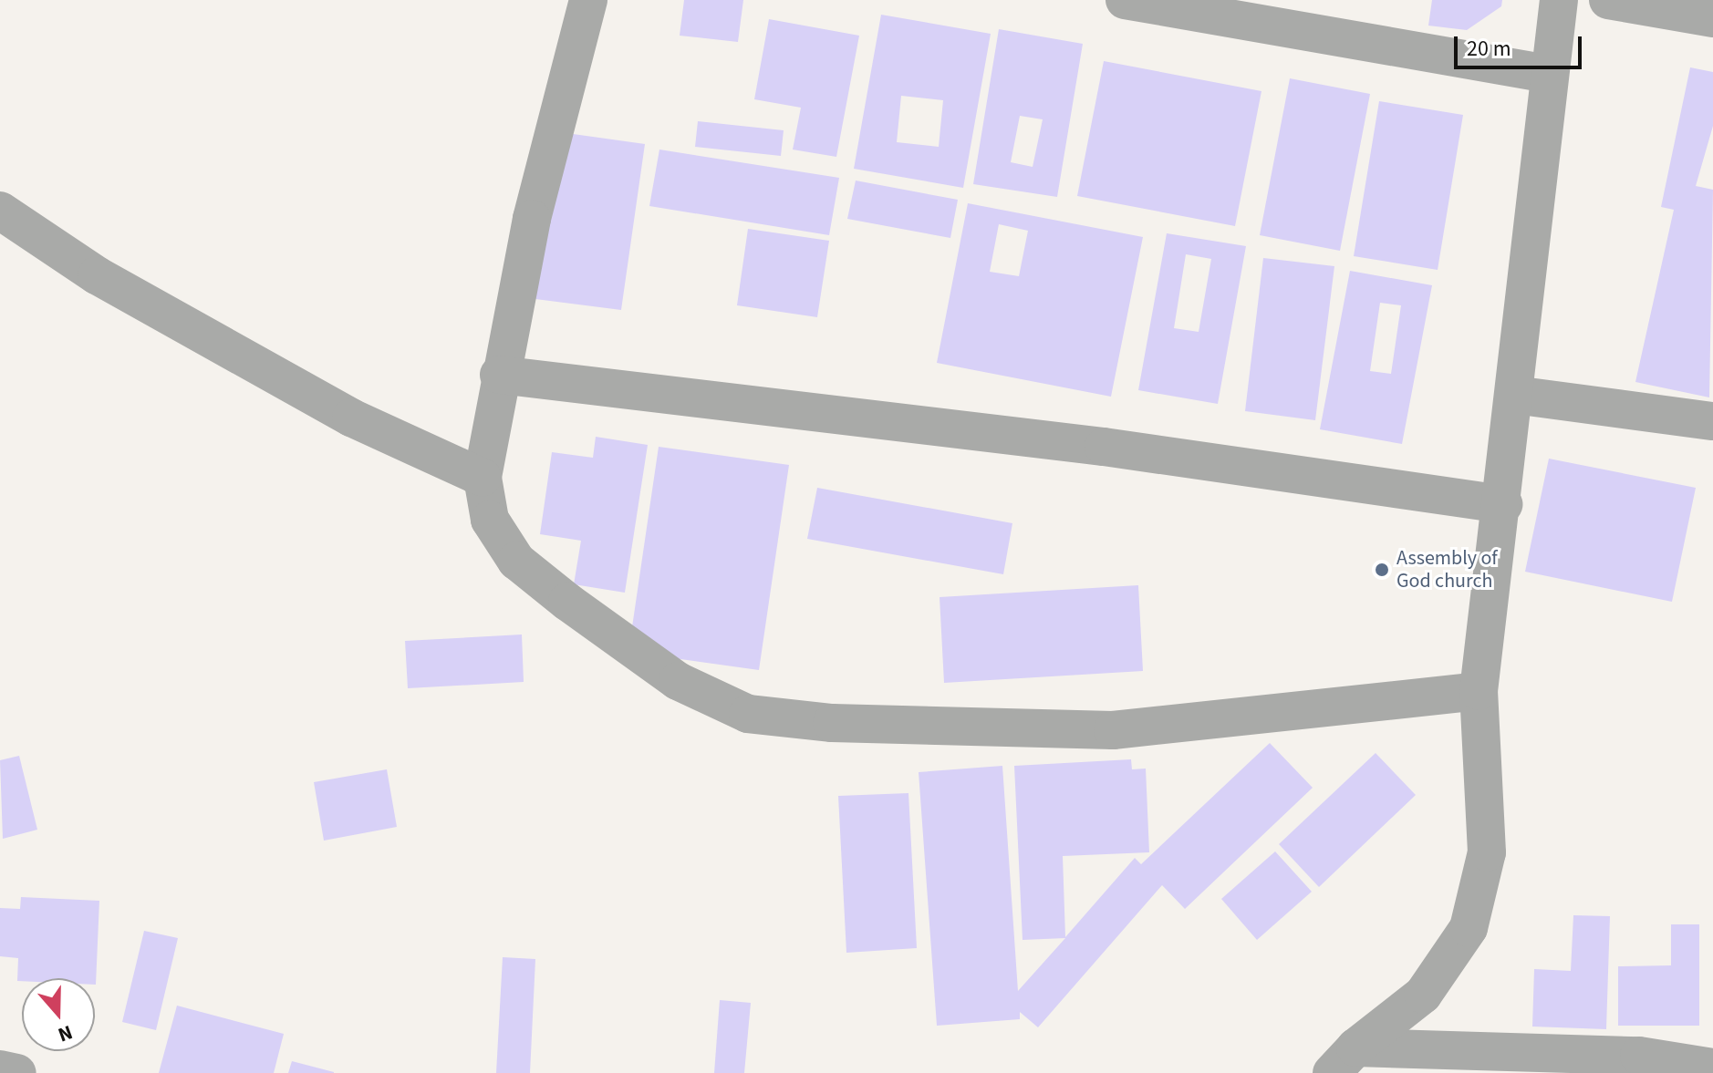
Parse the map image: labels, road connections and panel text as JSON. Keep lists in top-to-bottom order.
{
  "places": ["Assembly of God church"],
  "scale_bar": "20 m",
  "north": "bottom"
}
